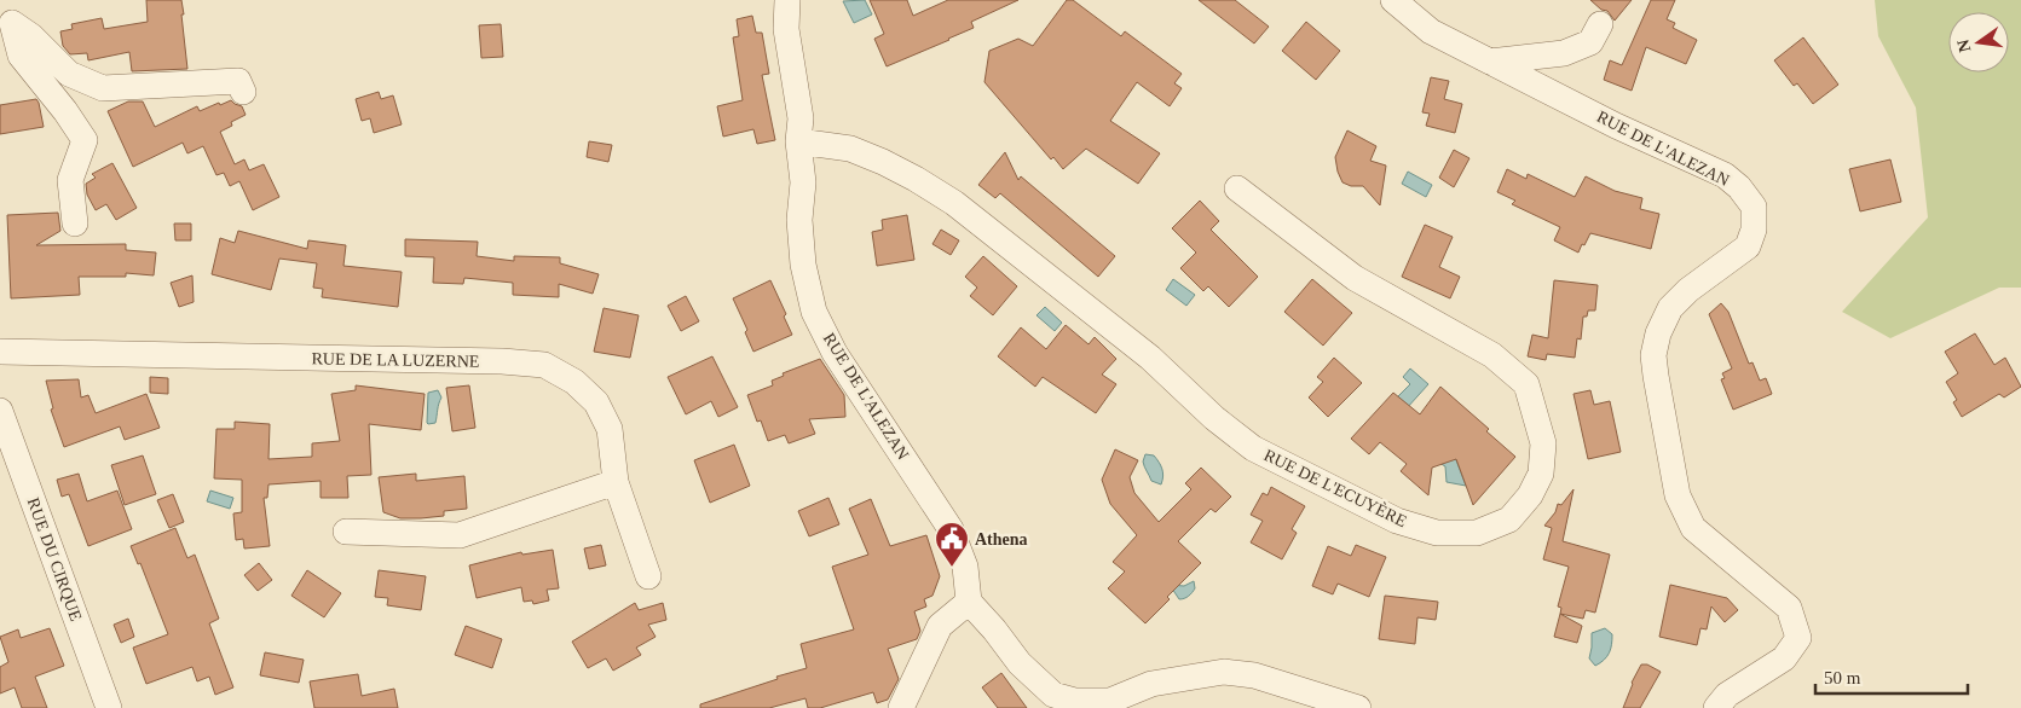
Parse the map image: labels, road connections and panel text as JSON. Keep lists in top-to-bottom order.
{
  "streets": {
    "street": [
      "RUE DE L'ALEZAN",
      "RUE DE LA LUZERNE",
      "RUE DE L'ECUYÈRE",
      "RUE DU CIRQUE"
    ]
  },
  "crossings": [
    ["RUE DE L'ALEZAN", "RUE DE L'ECUYÈRE"]
  ],
  "places": {
    "public building": ["Athena"]
  },
  "scale_bar": "50 m",
  "north": "left"
}
